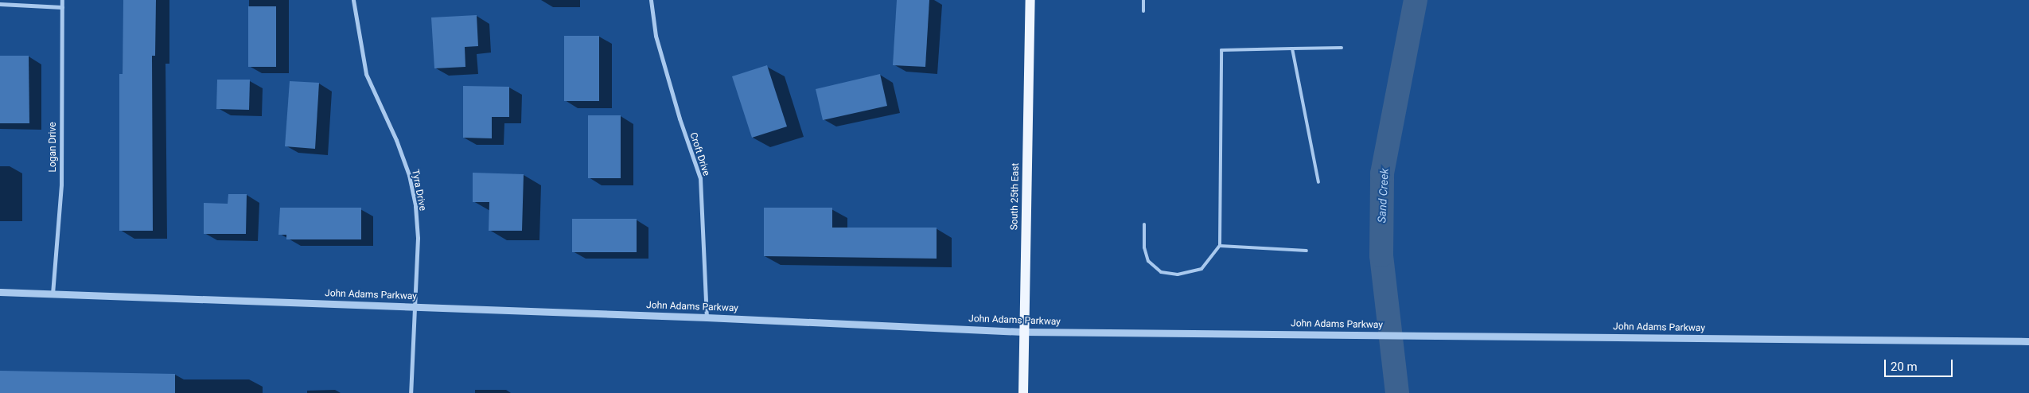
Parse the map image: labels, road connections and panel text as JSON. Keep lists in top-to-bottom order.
{
  "streets": {
    "main road": ["South 25th East"],
    "street": [
      "Logan Drive",
      "Croft Drive",
      "Tyra Drive",
      "John Adams Parkway"
    ]
  },
  "crossings": [
    ["Logan Drive", "John Adams Parkway"],
    ["Croft Drive", "John Adams Parkway"],
    ["Tyra Drive", "John Adams Parkway"],
    ["South 25th East", "John Adams Parkway"]
  ],
  "water": ["Sand Creek"],
  "scale_bar": "20 m"
}
